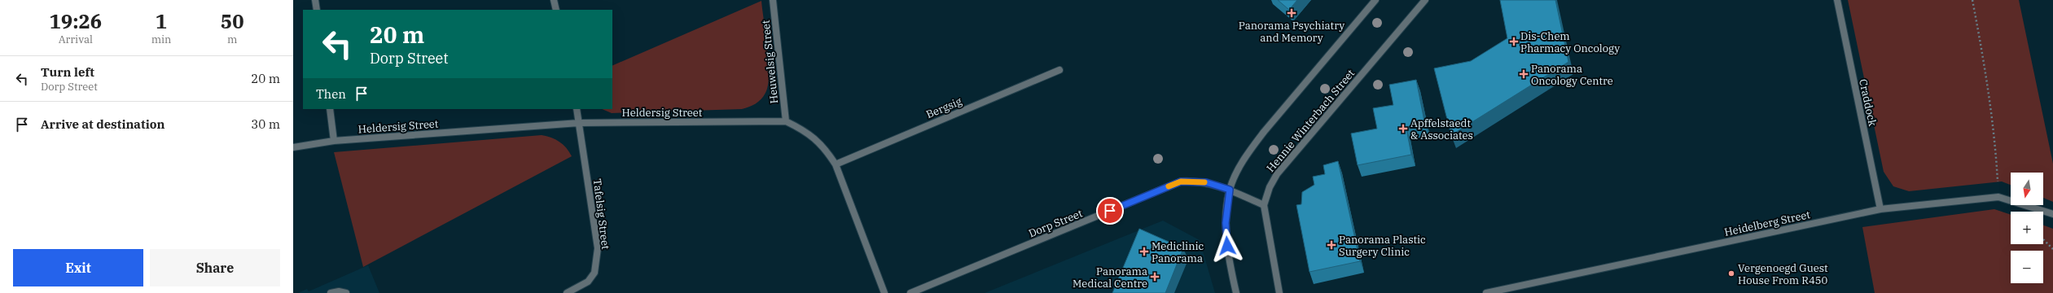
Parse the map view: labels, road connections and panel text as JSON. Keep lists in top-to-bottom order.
{
  "streets": {
    "street": [
      "Heuwelsig Street",
      "Craddock",
      "Bergsig",
      "Heldersig Street",
      "Hennie Winterbach Street",
      "Tafelsig Street",
      "Dorp Street",
      "Heidelberg Street"
    ]
  },
  "crossings": [
    ["Heuwelsig Street", "Heldersig Street"],
    ["Craddock", "Heidelberg Street"],
    ["Bergsig", "Heldersig Street"],
    ["Heldersig Street", "Tafelsig Street"],
    ["Hennie Winterbach Street", "Dorp Street"]
  ],
  "places": {
    "health": [
      "Panorama Psychiatry and Memory",
      "Dis-Chem Pharmacy Oncology",
      "Panorama Oncology Centre",
      "Apffelstaedt & Associates",
      "Panorama Plastic Surgery Clinic",
      "Mediclinic Panorama",
      "Panorama Medical Centre"
    ],
    "other": ["Vergenoegd Guest House From R450"]
  },
  "north": "bottom",
  "page": {
    "eta": [
      "19:26",
      "Arrival",
      "1",
      "min",
      "50",
      "m"
    ],
    "turn": ["20 m", "Dorp Street"],
    "list": [
      {
        "name": "Turn left",
        "note": "Dorp Street",
        "value": "20 m"
      },
      {
        "name": "Arrive at destination",
        "value": "30 m"
      }
    ],
    "then": "Then",
    "map_buttons": ["+", "−"],
    "buttons": ["Exit", "Share"]
  }
}
